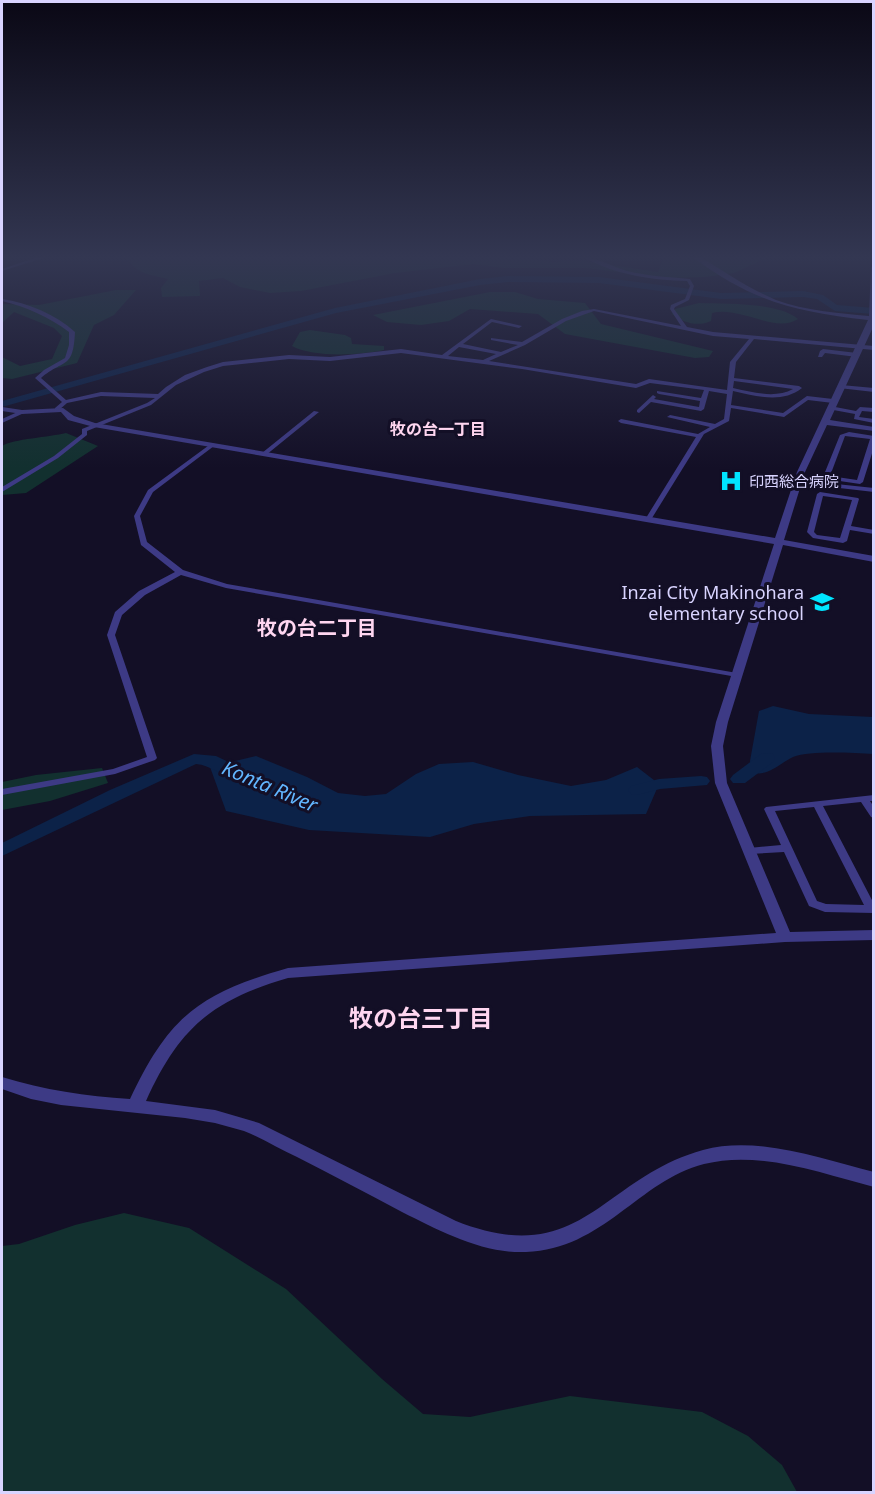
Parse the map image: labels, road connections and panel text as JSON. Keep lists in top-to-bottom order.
{
  "districts": ["牧の台一丁目", "牧の台二丁目", "牧の台三丁目"],
  "water": ["Konta River"],
  "places": {
    "hospital": ["印西総合病院"],
    "school or university": ["Inzai City Makinohara elementary school"]
  }
}
